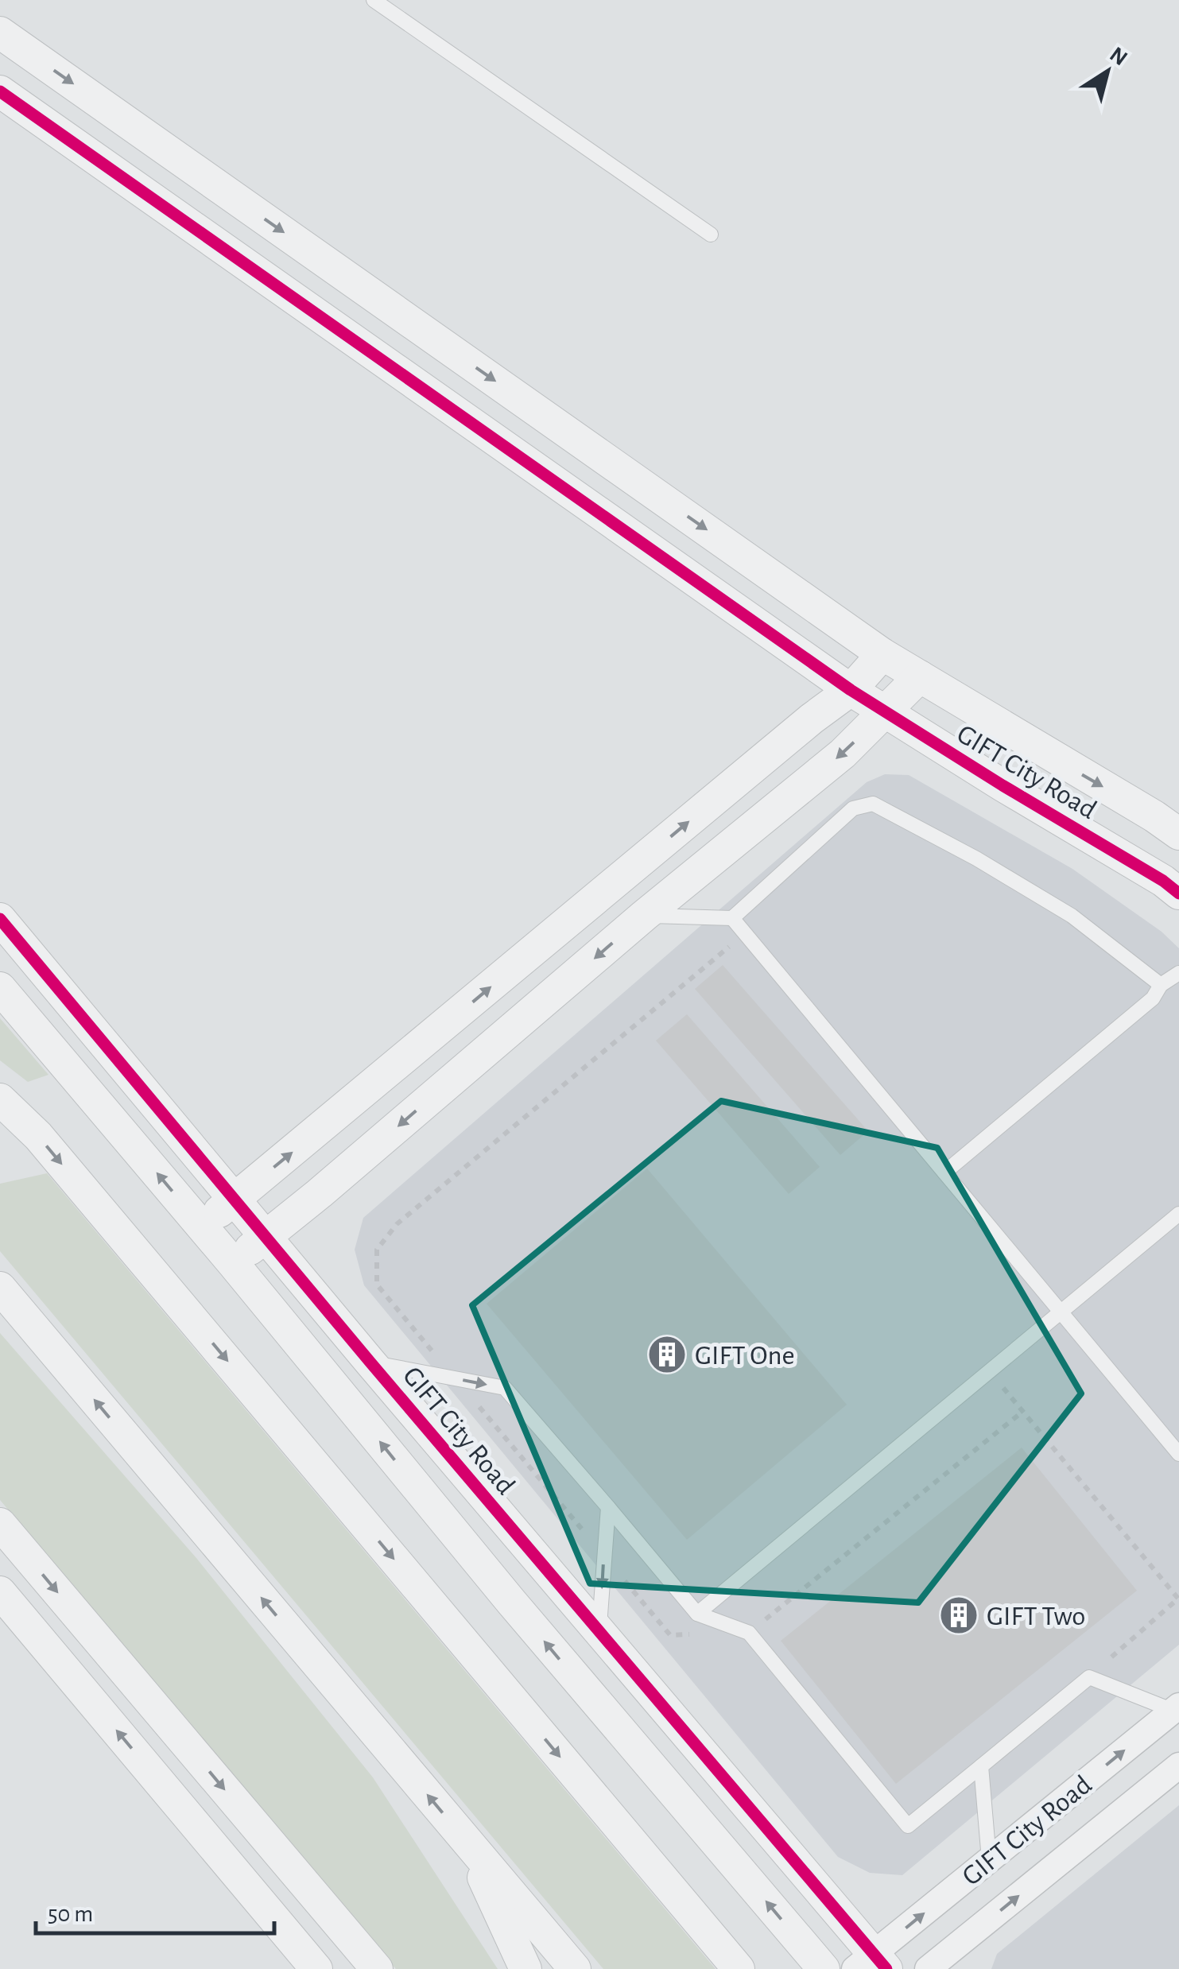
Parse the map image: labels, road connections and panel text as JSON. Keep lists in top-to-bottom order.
{
  "streets": {
    "street": ["GIFT City Road"]
  },
  "places": {
    "building": ["GIFT One", "GIFT Two"]
  },
  "scale_bar": "50 m",
  "north": "top right"
}
